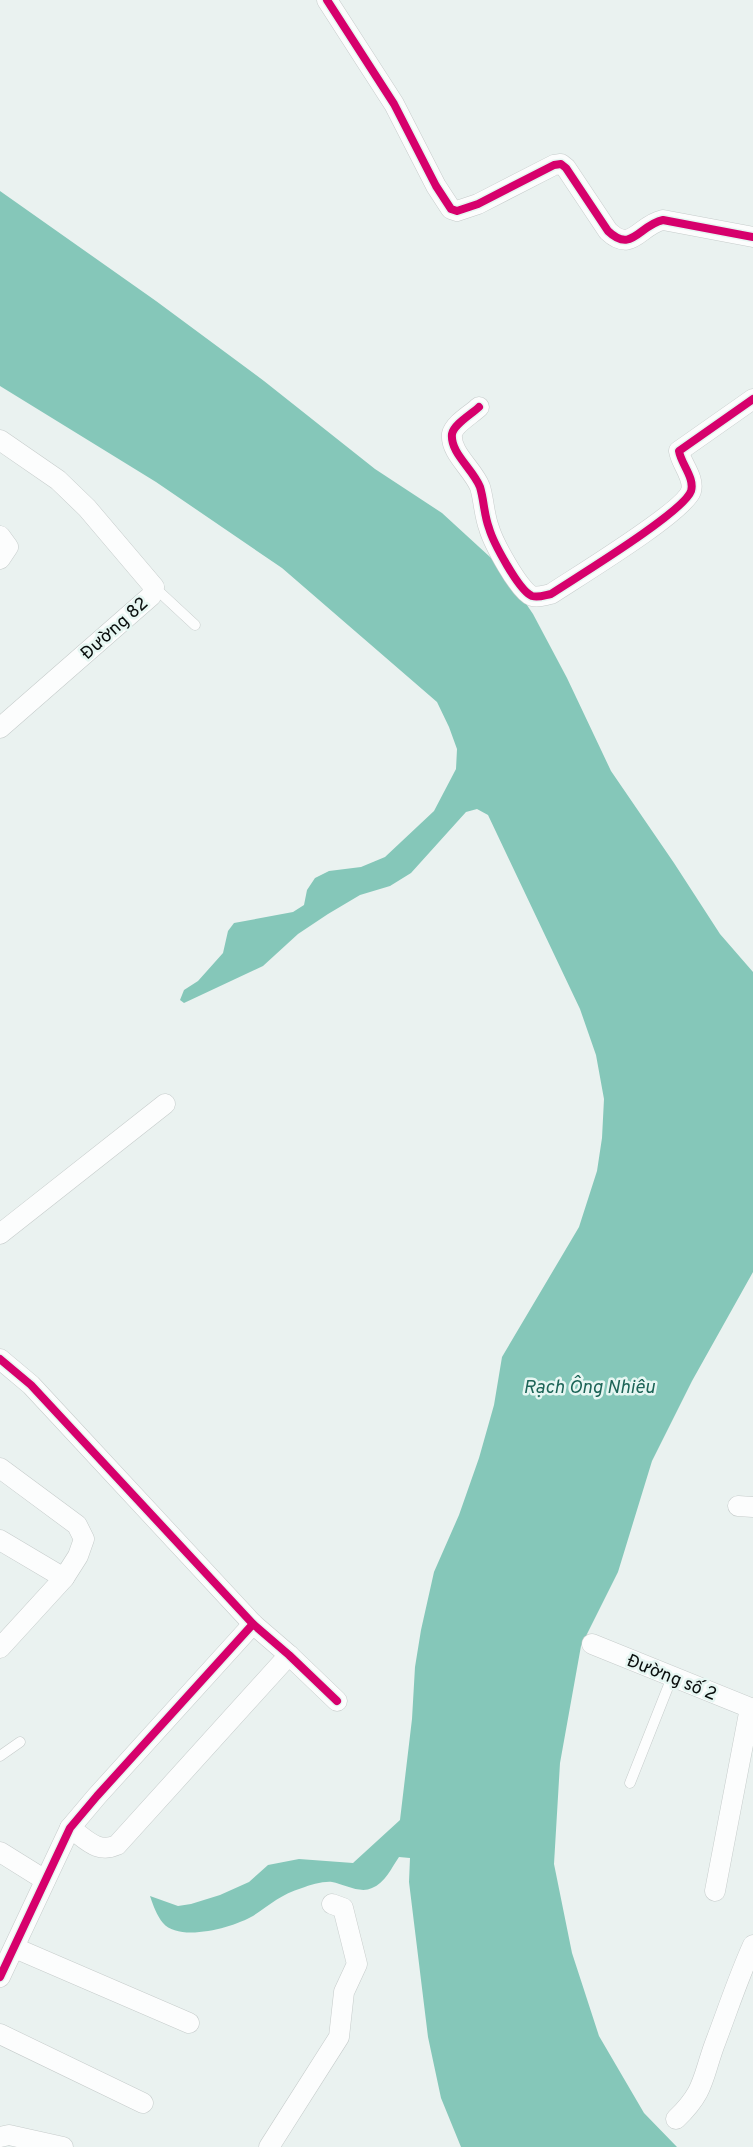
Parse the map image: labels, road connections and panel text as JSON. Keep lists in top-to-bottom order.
{
  "streets": {
    "street": ["Đường 82", "Đường số 2"]
  },
  "water": ["Rạch Ông Nhiêu"]
}
